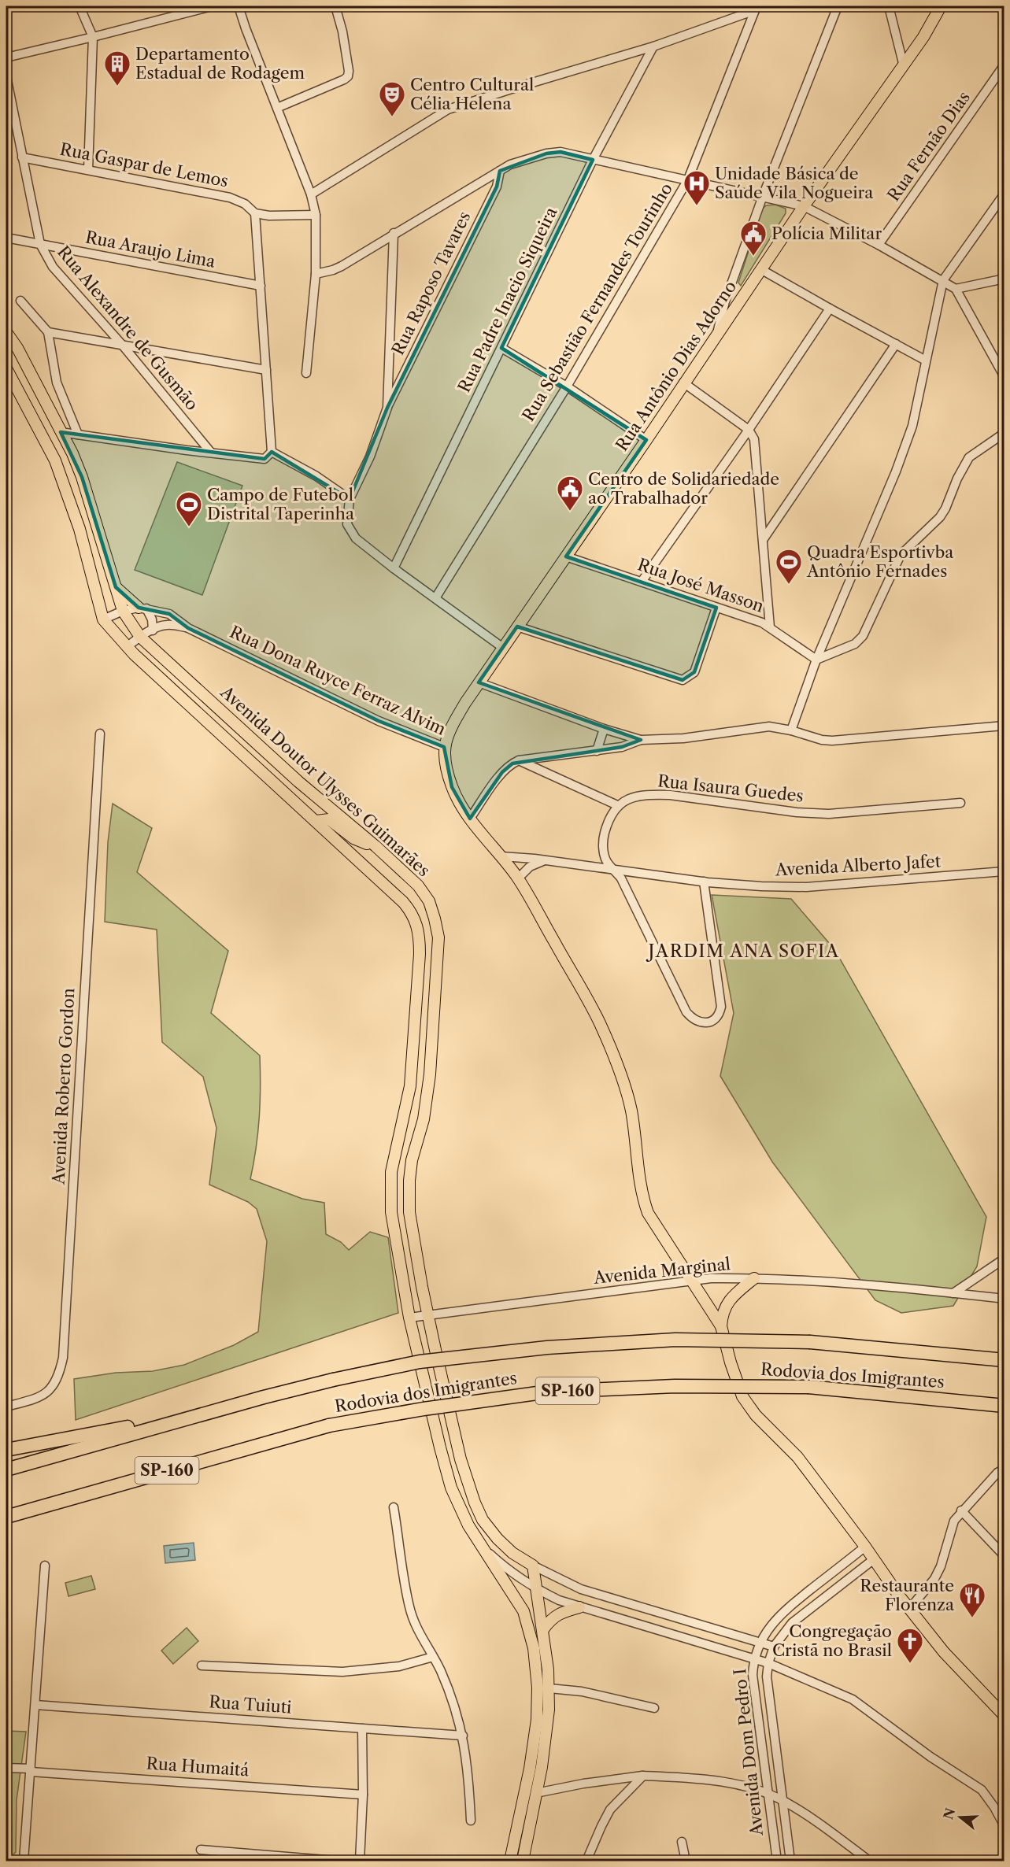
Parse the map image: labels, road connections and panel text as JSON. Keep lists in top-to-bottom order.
{
  "streets": {
    "highway": ["Rodovia dos Imigrantes", "SP-160"],
    "main road": ["Rua Antônio Dias Adorno", "Rua Dona Ruyce Ferraz Alvim", "Avenida Doutor Ulysses Guimarães"],
    "street": [
      "Rua Fernão Dias",
      "Rua Gaspar de Lemos",
      "Rua Araujo Lima",
      "Rua Raposo Tavares",
      "Rua Padre Inacio Siqueira",
      "Rua Sebastião Fernandes Tourinho",
      "Rua Alexandre de Gusmão",
      "Rua José Masson",
      "Rua Isaura Guedes",
      "Avenida Alberto Jafet",
      "Avenida Roberto Gordon",
      "Avenida Marginal",
      "Rua Tuiuti",
      "Avenida Dom Pedro I",
      "Rua Humaitá"
    ]
  },
  "crossings": [
    ["Rua Gaspar de Lemos", "Rua Alexandre de Gusmão"],
    ["Rua Araujo Lima", "Rua Alexandre de Gusmão"],
    ["Rua Antônio Dias Adorno", "Rua José Masson"],
    ["Rua Antônio Dias Adorno", "Rua Dona Ruyce Ferraz Alvim"],
    ["Rua Dona Ruyce Ferraz Alvim", "Avenida Doutor Ulysses Guimarães"],
    ["Rua Dona Ruyce Ferraz Alvim", "Avenida Alberto Jafet"],
    ["Rua Dona Ruyce Ferraz Alvim", "Avenida Marginal"],
    ["Rua Dona Ruyce Ferraz Alvim", "Avenida Dom Pedro I"],
    ["Avenida Doutor Ulysses Guimarães", "Avenida Marginal"],
    ["Avenida Doutor Ulysses Guimarães", "Avenida Dom Pedro I"]
  ],
  "districts": ["JARDIM ANA SOFIA"],
  "places": {
    "building": ["Departamento Estadual de Rodagem"],
    "theatre": ["Centro Cultural Célia Helena"],
    "hospital": ["Unidade Básica de Saúde Vila Nogueira"],
    "public building": ["Polícia Militar", "Centro de Solidariedade ao Trabalhador"],
    "sports": ["Campo de Futebol Distrital Taperinha", "Quadra Esportivba Antônio Fernades"],
    "restaurant": ["Restaurante Florenza"],
    "church": ["Congregação Cristã no Brasil"]
  },
  "north": "left"
}
